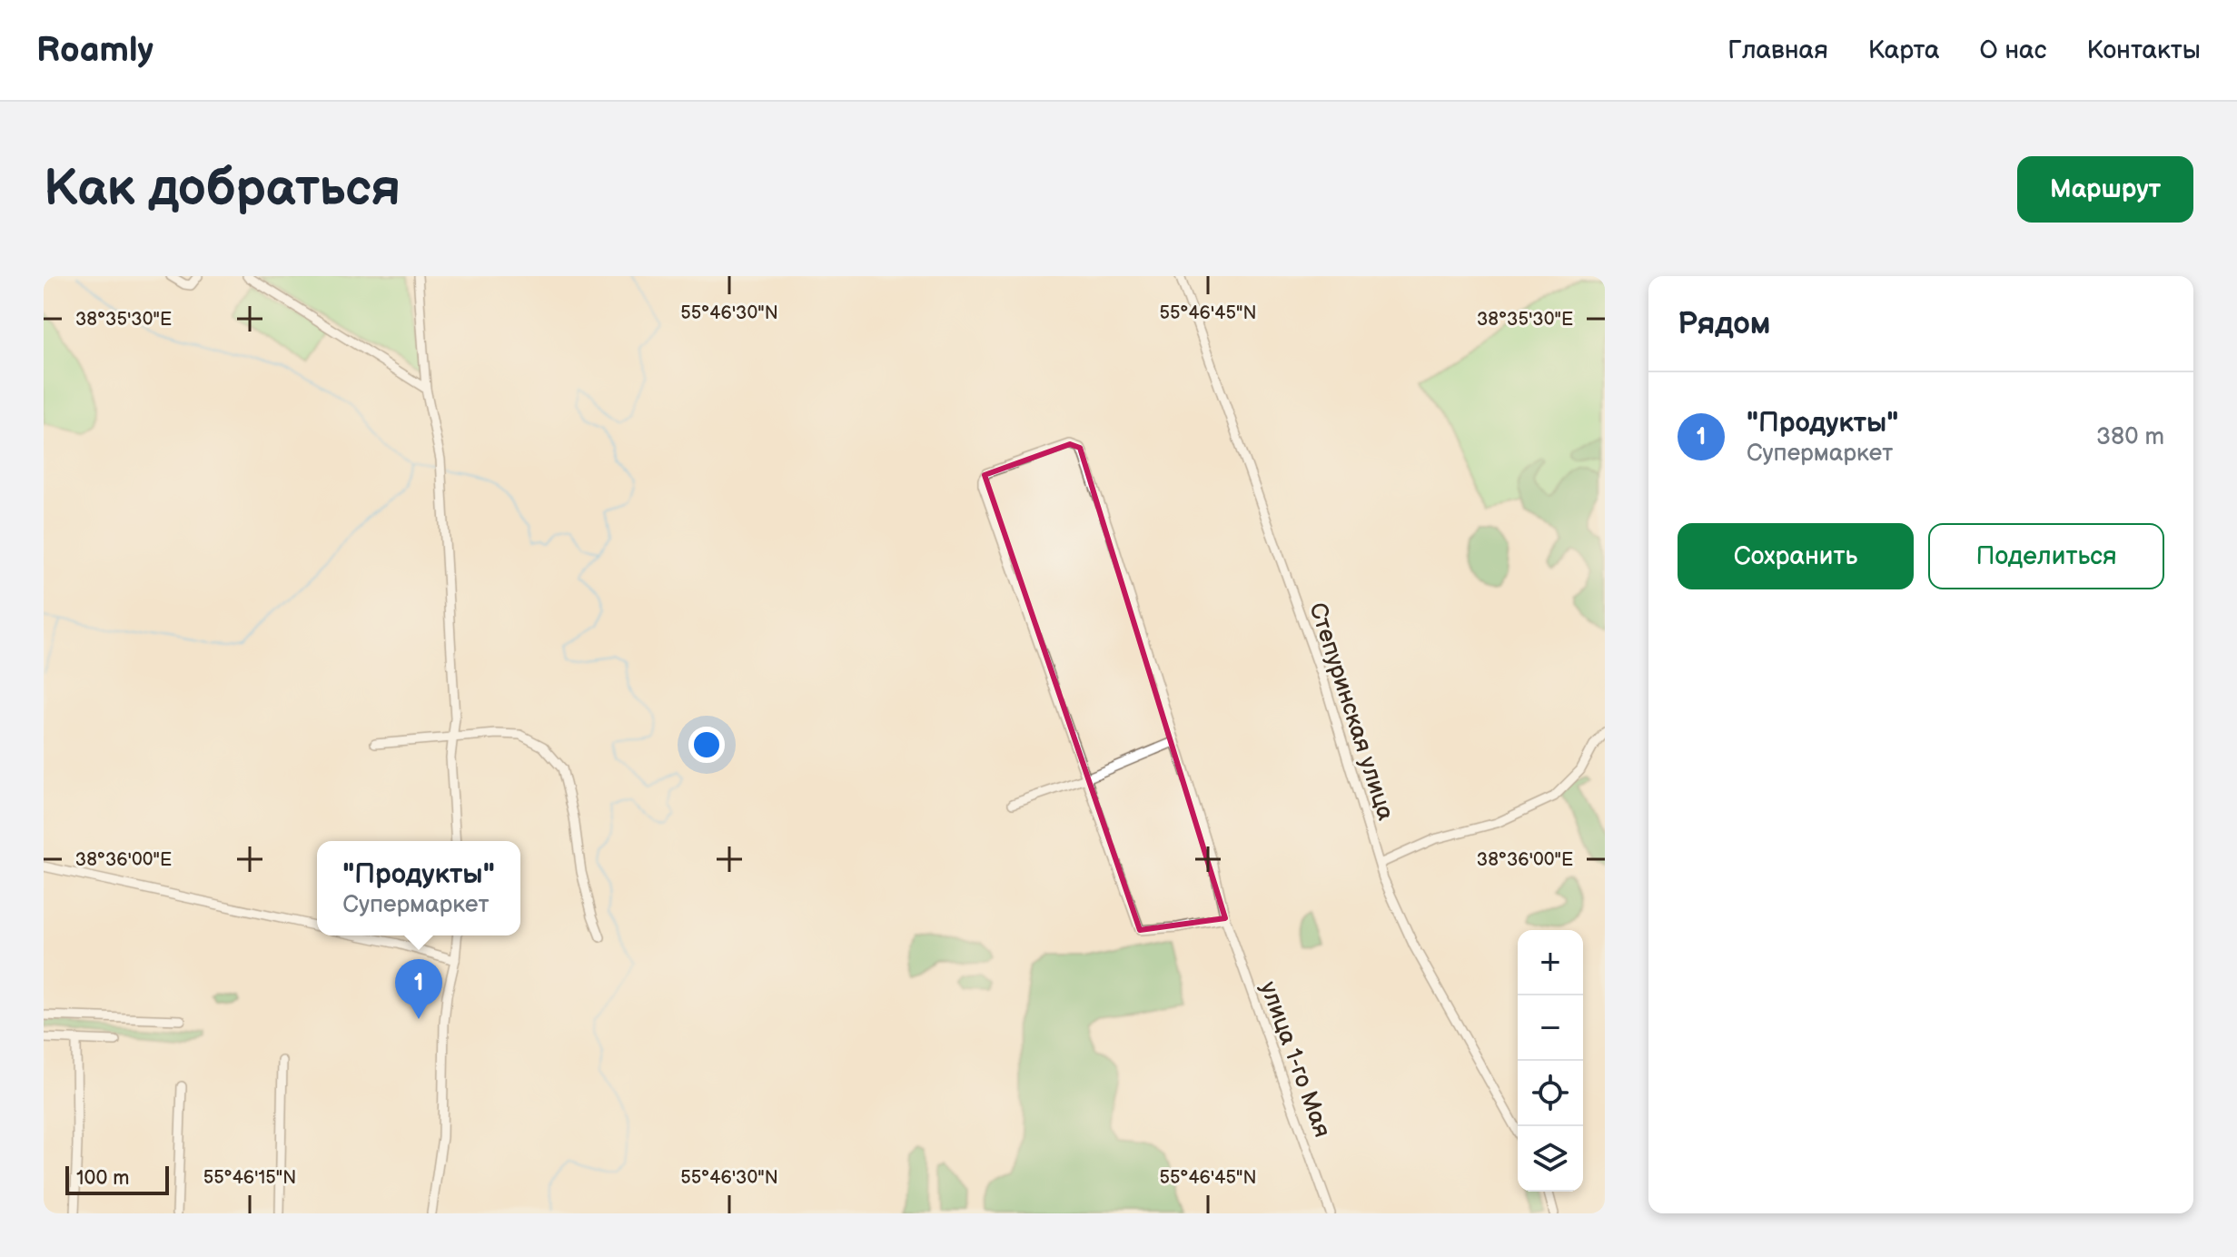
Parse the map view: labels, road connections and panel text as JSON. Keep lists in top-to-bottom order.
{
  "streets": {
    "street": ["Степуринская улица", "улица 1-го Мая"]
  },
  "scale_bar": "100 m",
  "page": {
    "header": "Roamly",
    "nav": [
      "Главная",
      "Карта",
      "О нас",
      "Контакты"
    ],
    "buttons": [
      "Маршрут",
      ["Сохранить", "Поделиться"]
    ],
    "title": "Как добраться",
    "heading": "Рядом",
    "list": [
      {
        "mark": "1",
        "name": "\"Продукты\"",
        "note": "Супермаркет",
        "value": "380 m"
      }
    ],
    "popup": ["\"Продукты\"", "Супермаркет"],
    "map_buttons": ["+", "−"],
    "pins": "1",
    "scale": "100 m"
  },
  "coordinates": [
    "55°46'30\"N",
    "55°46'45\"N",
    "38°35'30\"E",
    "38°36'00\"E",
    "55°46'15\"N"
  ]
}
